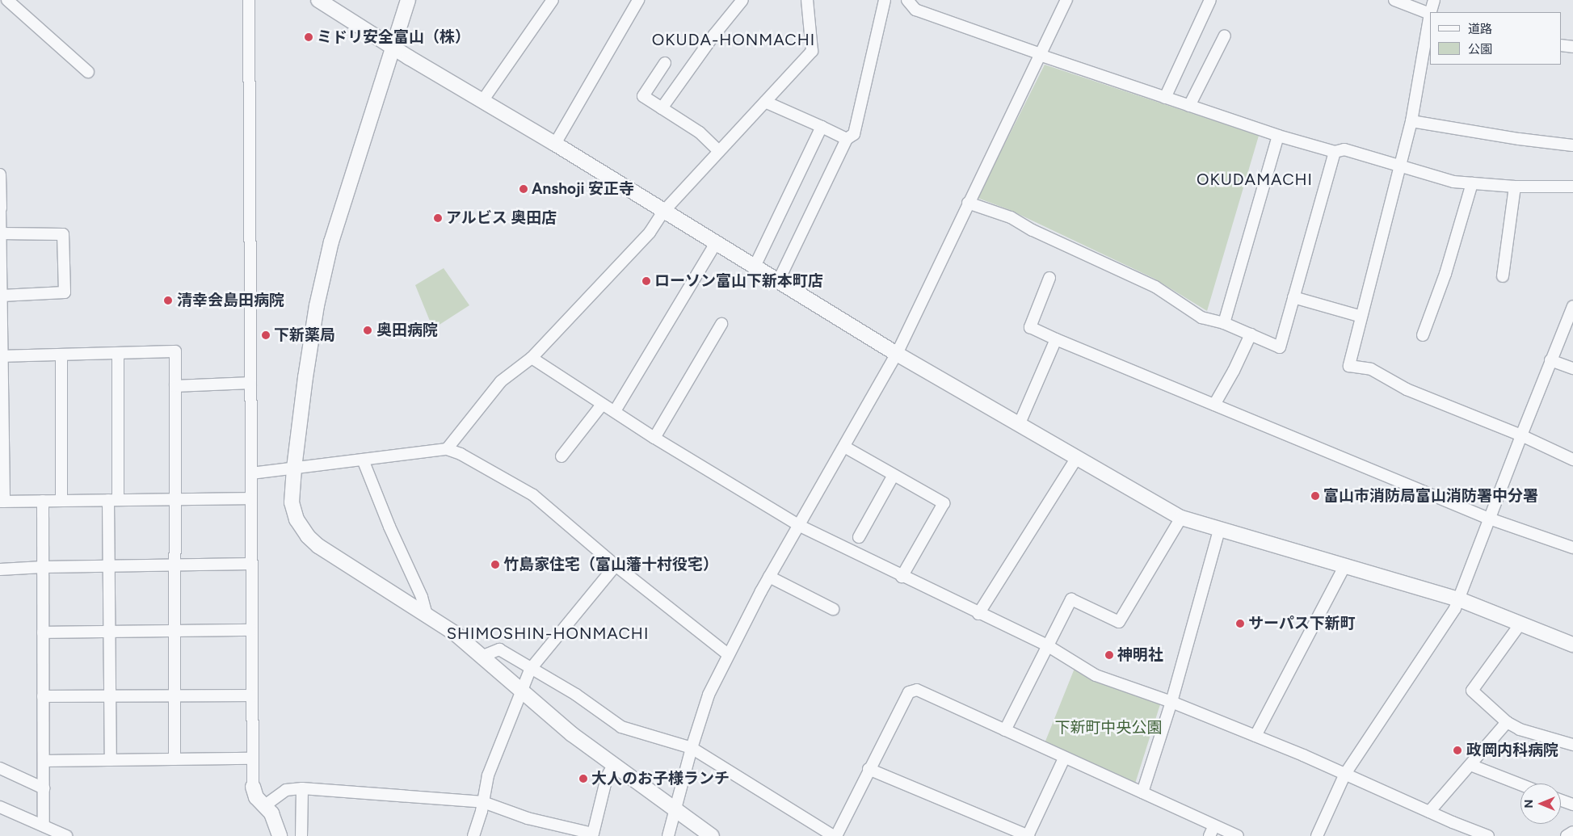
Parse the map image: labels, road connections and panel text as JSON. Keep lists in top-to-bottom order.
{
  "districts": ["OKUDA-HONMACHI", "OKUDAMACHI", "SHIMOSHIN-HONMACHI"],
  "parks": ["下新町中央公園"],
  "places": [
    "ミドリ安全富山（株）",
    "Anshoji 安正寺",
    "アルビス 奥田店",
    "ローソン富山下新本町店",
    "清幸会島田病院",
    "奥田病院",
    "下新薬局",
    "富山市消防局富山消防署中分署",
    "竹島家住宅（富山藩十村役宅）",
    "サーパス下新町",
    "神明社",
    "政岡内科病院",
    "大人のお子様ランチ"
  ],
  "legend": ["道路", "公園"],
  "north": "left"
}
